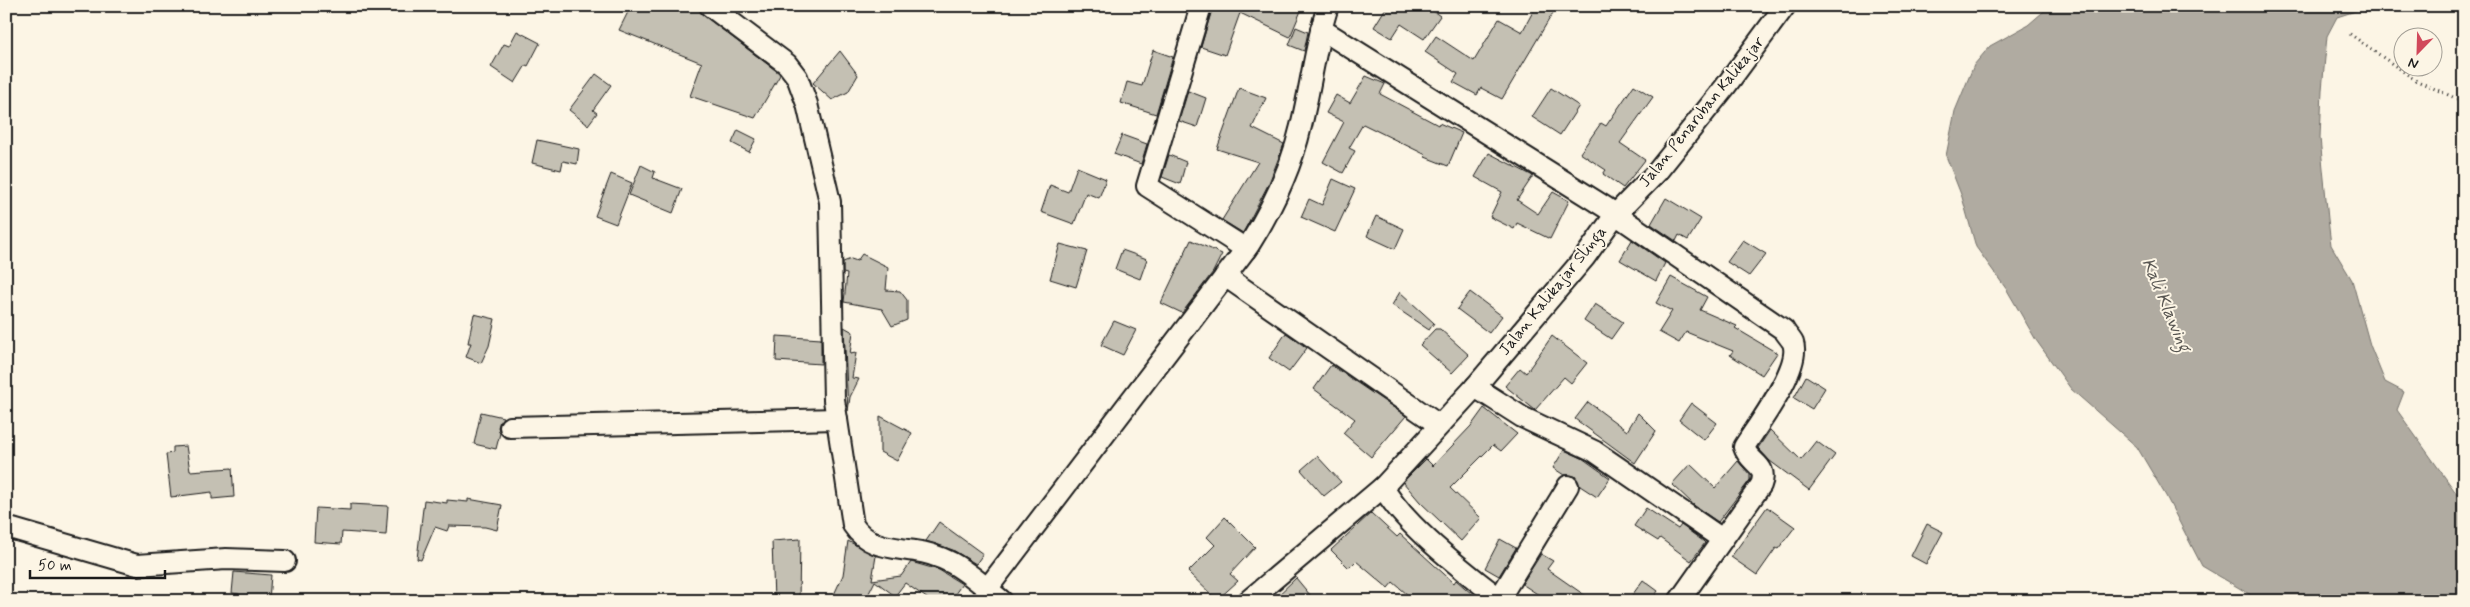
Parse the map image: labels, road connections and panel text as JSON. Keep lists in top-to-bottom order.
{
  "streets": {
    "street": ["Jalan Penaruban Kalikajar", "Jalan Kalikajar Slinga"]
  },
  "crossings": [
    ["Jalan Penaruban Kalikajar", "Jalan Kalikajar Slinga"]
  ],
  "water": ["Kali Klawing"],
  "scale_bar": "50 m",
  "north": "bottom left"
}
